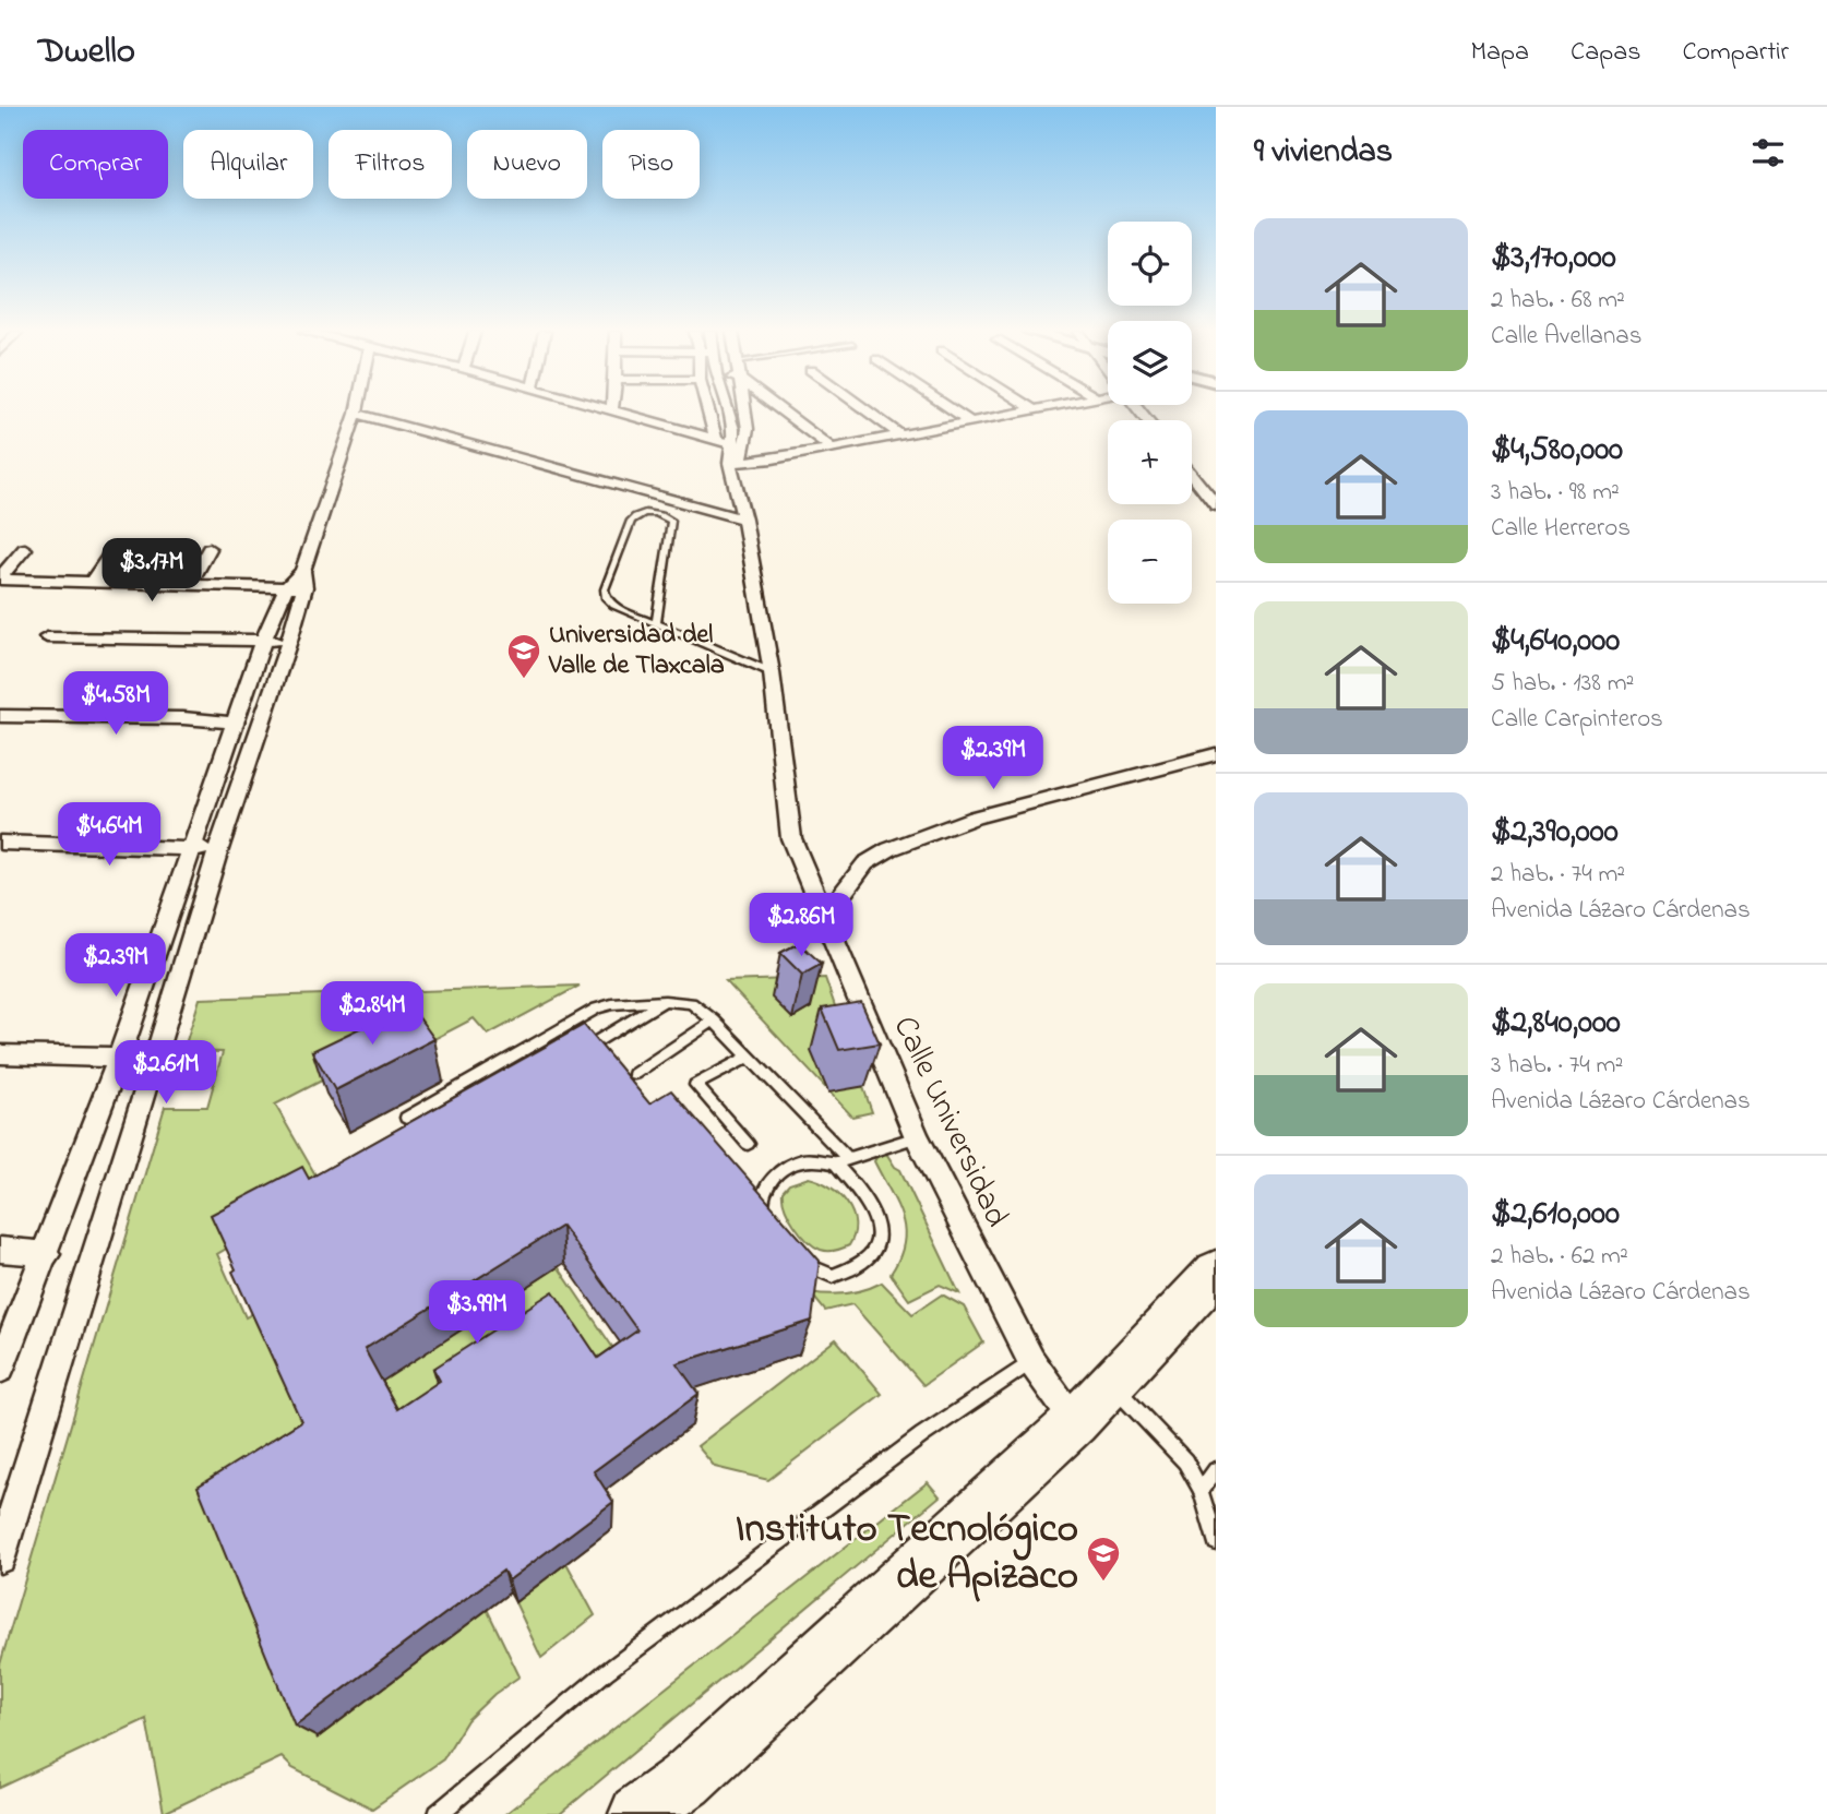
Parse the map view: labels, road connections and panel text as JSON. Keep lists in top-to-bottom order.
{
  "streets": {
    "street": ["Calle Universidad"]
  },
  "places": {
    "school or university": ["Universidad del Valle de Tlaxcala", "Instituto Tecnológico de Apizaco"]
  },
  "page": {
    "header": "Dwello",
    "nav": ["Mapa", "Capas", "Compartir"],
    "heading": "9 viviendas",
    "chip": [
      "Comprar",
      "Alquilar",
      "Filtros",
      "Nuevo",
      "Piso"
    ],
    "list": [
      {
        "name": "$3,170,000",
        "note": "2 hab. · 68 m² · Calle Avellanas"
      },
      {
        "name": "$4,580,000",
        "note": "3 hab. · 98 m² · Calle Herreros"
      },
      {
        "name": "$4,640,000",
        "note": "5 hab. · 138 m² · Calle Carpinteros"
      },
      {
        "name": "$2,390,000",
        "note": "2 hab. · 74 m² · Avenida Lázaro Cárdenas"
      },
      {
        "name": "$2,840,000",
        "note": "3 hab. · 74 m² · Avenida Lázaro Cárdenas"
      },
      {
        "name": "$2,610,000",
        "note": "2 hab. · 62 m² · Avenida Lázaro Cárdenas"
      }
    ],
    "map_buttons": ["+", "−"],
    "price": [
      "$3.17M",
      "$4.58M",
      "$2.39M",
      "$4.64M",
      "$2.86M",
      "$2.39M",
      "$2.84M",
      "$2.61M",
      "$3.99M"
    ]
  }
}
